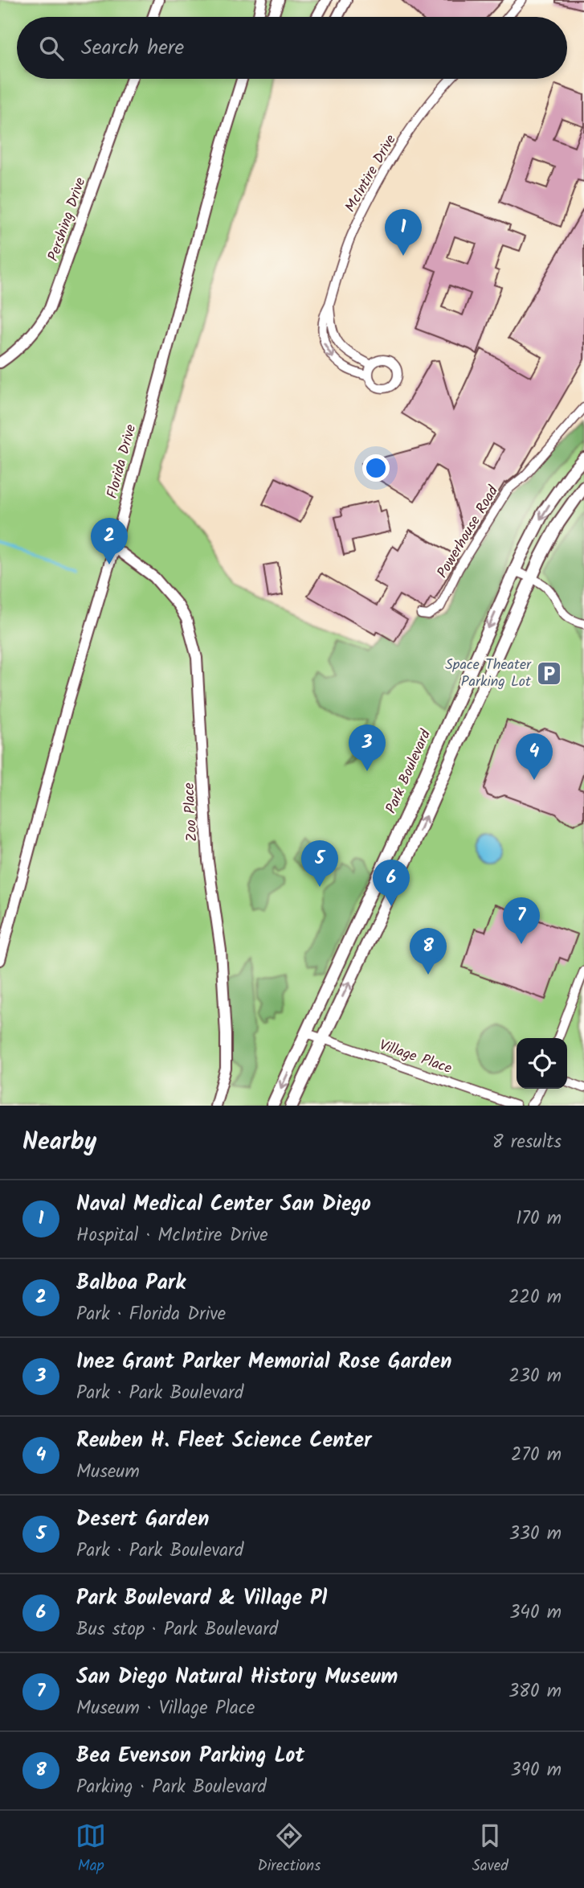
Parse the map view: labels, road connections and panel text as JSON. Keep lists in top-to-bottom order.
{
  "streets": {
    "main road": [
      "Pershing Drive",
      "Florida Drive",
      "Park Boulevard",
      "Zoo Place"
    ],
    "street": ["McIntire Drive", "Powerhouse Road", "Village Place"]
  },
  "crossings": [
    ["Florida Drive", "Zoo Place"],
    ["Park Boulevard", "Village Place"]
  ],
  "places": {
    "parking": ["Space Theater Parking Lot"]
  },
  "page": {
    "search": "Search here",
    "pins": [
      "1",
      "2",
      "3",
      "4",
      "5",
      "6",
      "7",
      "8"
    ],
    "heading": ["Nearby", "8 results"],
    "list": [
      {
        "mark": "1",
        "name": "Naval Medical Center San Diego",
        "note": "Hospital · McIntire Drive",
        "value": "170 m"
      },
      {
        "mark": "2",
        "name": "Balboa Park",
        "note": "Park · Florida Drive",
        "value": "220 m"
      },
      {
        "mark": "3",
        "name": "Inez Grant Parker Memorial Rose Garden",
        "note": "Park · Park Boulevard",
        "value": "230 m"
      },
      {
        "mark": "4",
        "name": "Reuben H. Fleet Science Center",
        "note": "Museum",
        "value": "270 m"
      },
      {
        "mark": "5",
        "name": "Desert Garden",
        "note": "Park · Park Boulevard",
        "value": "330 m"
      },
      {
        "mark": "6",
        "name": "Park Boulevard & Village Pl",
        "note": "Bus stop · Park Boulevard",
        "value": "340 m"
      },
      {
        "mark": "7",
        "name": "San Diego Natural History Museum",
        "note": "Museum · Village Place",
        "value": "380 m"
      },
      {
        "mark": "8",
        "name": "Bea Evenson Parking Lot",
        "note": "Parking · Park Boulevard",
        "value": "390 m"
      }
    ],
    "nav": ["Map", "Directions", "Saved"]
  }
}
